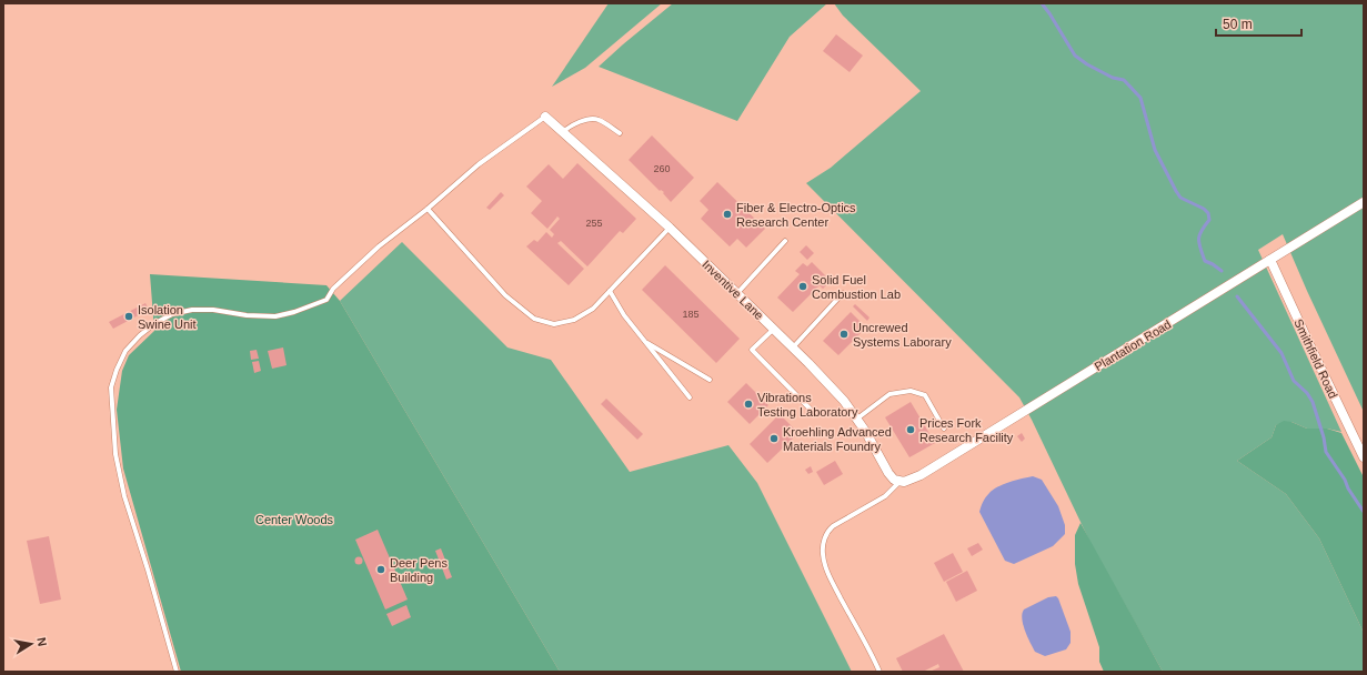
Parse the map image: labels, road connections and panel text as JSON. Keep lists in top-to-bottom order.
{
  "streets": {
    "street": ["Inventive Lane", "Plantation Road", "Smithfield Road"]
  },
  "crossings": [
    ["Inventive Lane", "Plantation Road"],
    ["Plantation Road", "Smithfield Road"]
  ],
  "parks": ["Center Woods"],
  "places": [
    "Fiber & Electro-Optics Research Center",
    "Solid Fuel Combustion Lab",
    "Isolation Swine Unit",
    "Uncrewed Systems Laborary",
    "Vibrations Testing Laboratory",
    "Prices Fork Research Facility",
    "Kroehling Advanced Materials Foundry",
    "Deer Pens Building"
  ],
  "house_numbers": ["260", "255", "185"],
  "scale_bar": "50 m",
  "north": "right"
}
